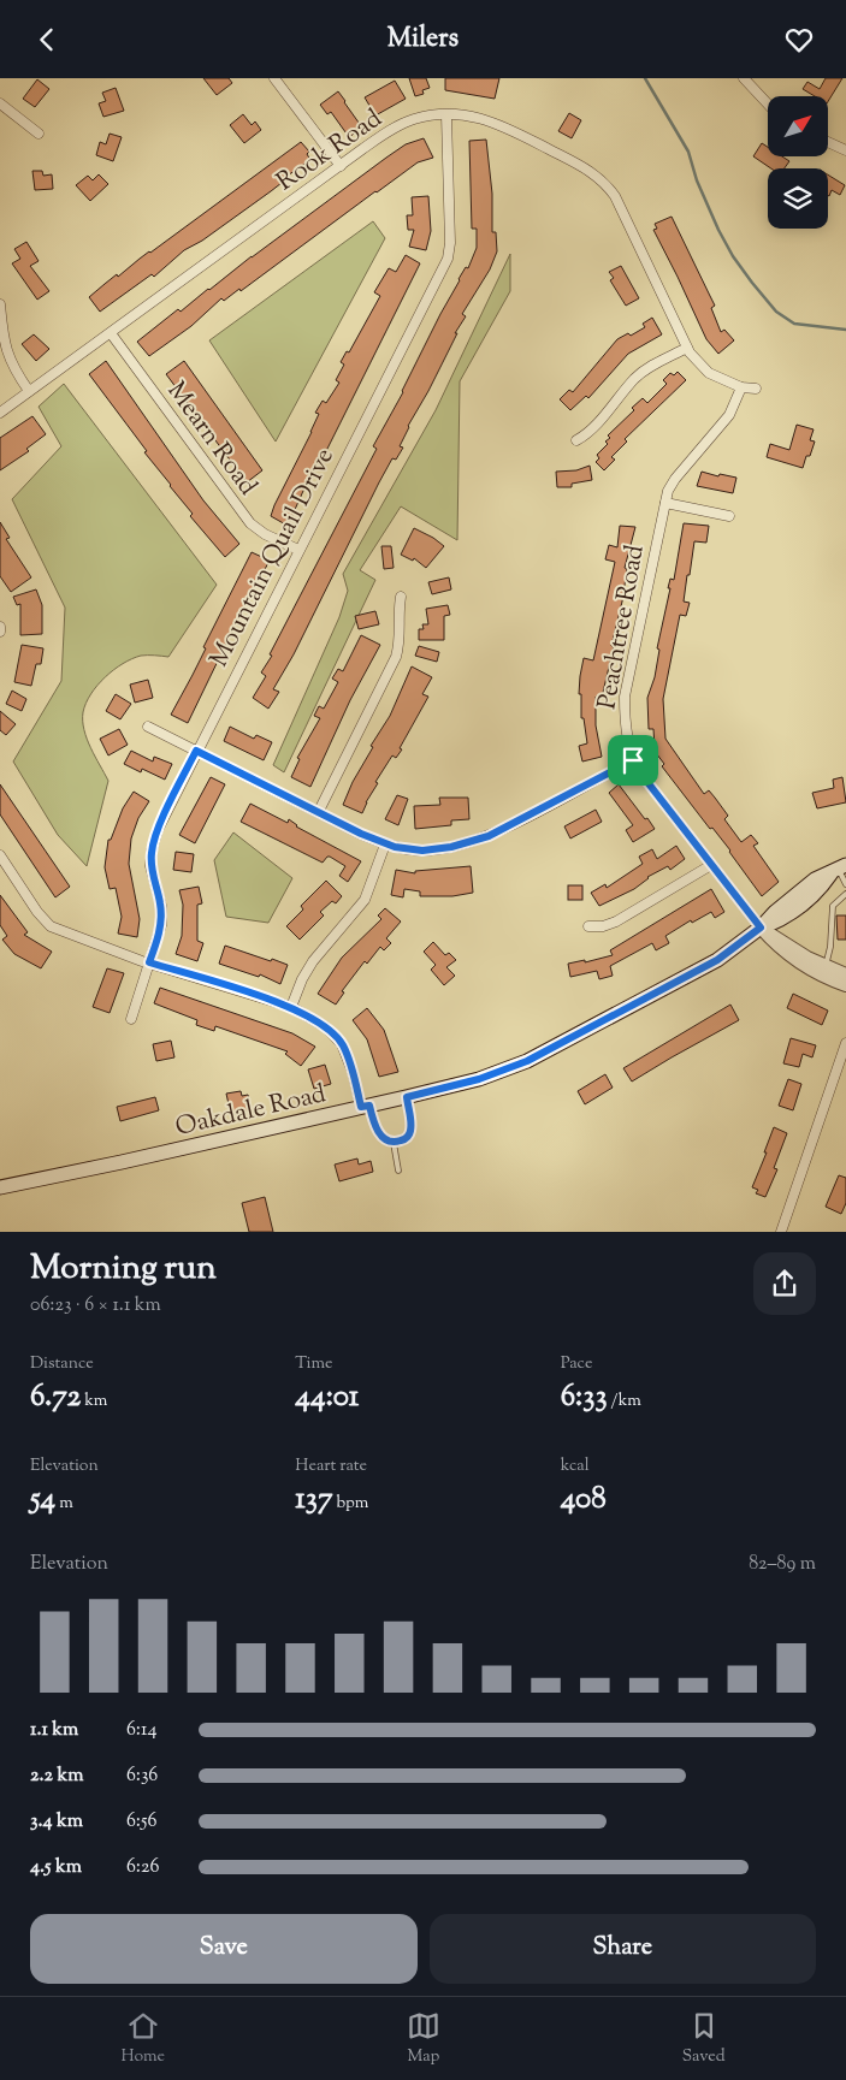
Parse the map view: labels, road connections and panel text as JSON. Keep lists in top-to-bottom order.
{
  "streets": {
    "main road": ["Oakdale Road"],
    "street": [
      "Rook Road",
      "Mearn Road",
      "Mountain Quail Drive",
      "Peachtree Road"
    ]
  },
  "crossings": [
    ["Rook Road", "Mearn Road"],
    ["Rook Road", "Mountain Quail Drive"],
    ["Rook Road", "Peachtree Road"],
    ["Mearn Road", "Mountain Quail Drive"],
    ["Peachtree Road", "Oakdale Road"]
  ],
  "north": "top right",
  "page": {
    "header": "Milers",
    "heading": ["Morning run", "06:23 · 6 × 1.1 km"],
    "stats": [
      ["Distance", "6.72 km"],
      ["Time", "44:01"],
      ["Pace", "6:33 /km"],
      ["Elevation", "54 m"],
      ["Heart rate", "137 bpm"],
      ["kcal", "408"]
    ],
    "chart": ["Elevation", "82–89 m"],
    "list": [
      {
        "name": "1.1 km",
        "note": "6:14"
      },
      {
        "name": "2.2 km",
        "note": "6:36"
      },
      {
        "name": "3.4 km",
        "note": "6:56"
      },
      {
        "name": "4.5 km",
        "note": "6:26"
      }
    ],
    "buttons": ["Save", "Share"],
    "tabs": ["Home", "Map", "Saved"]
  }
}
